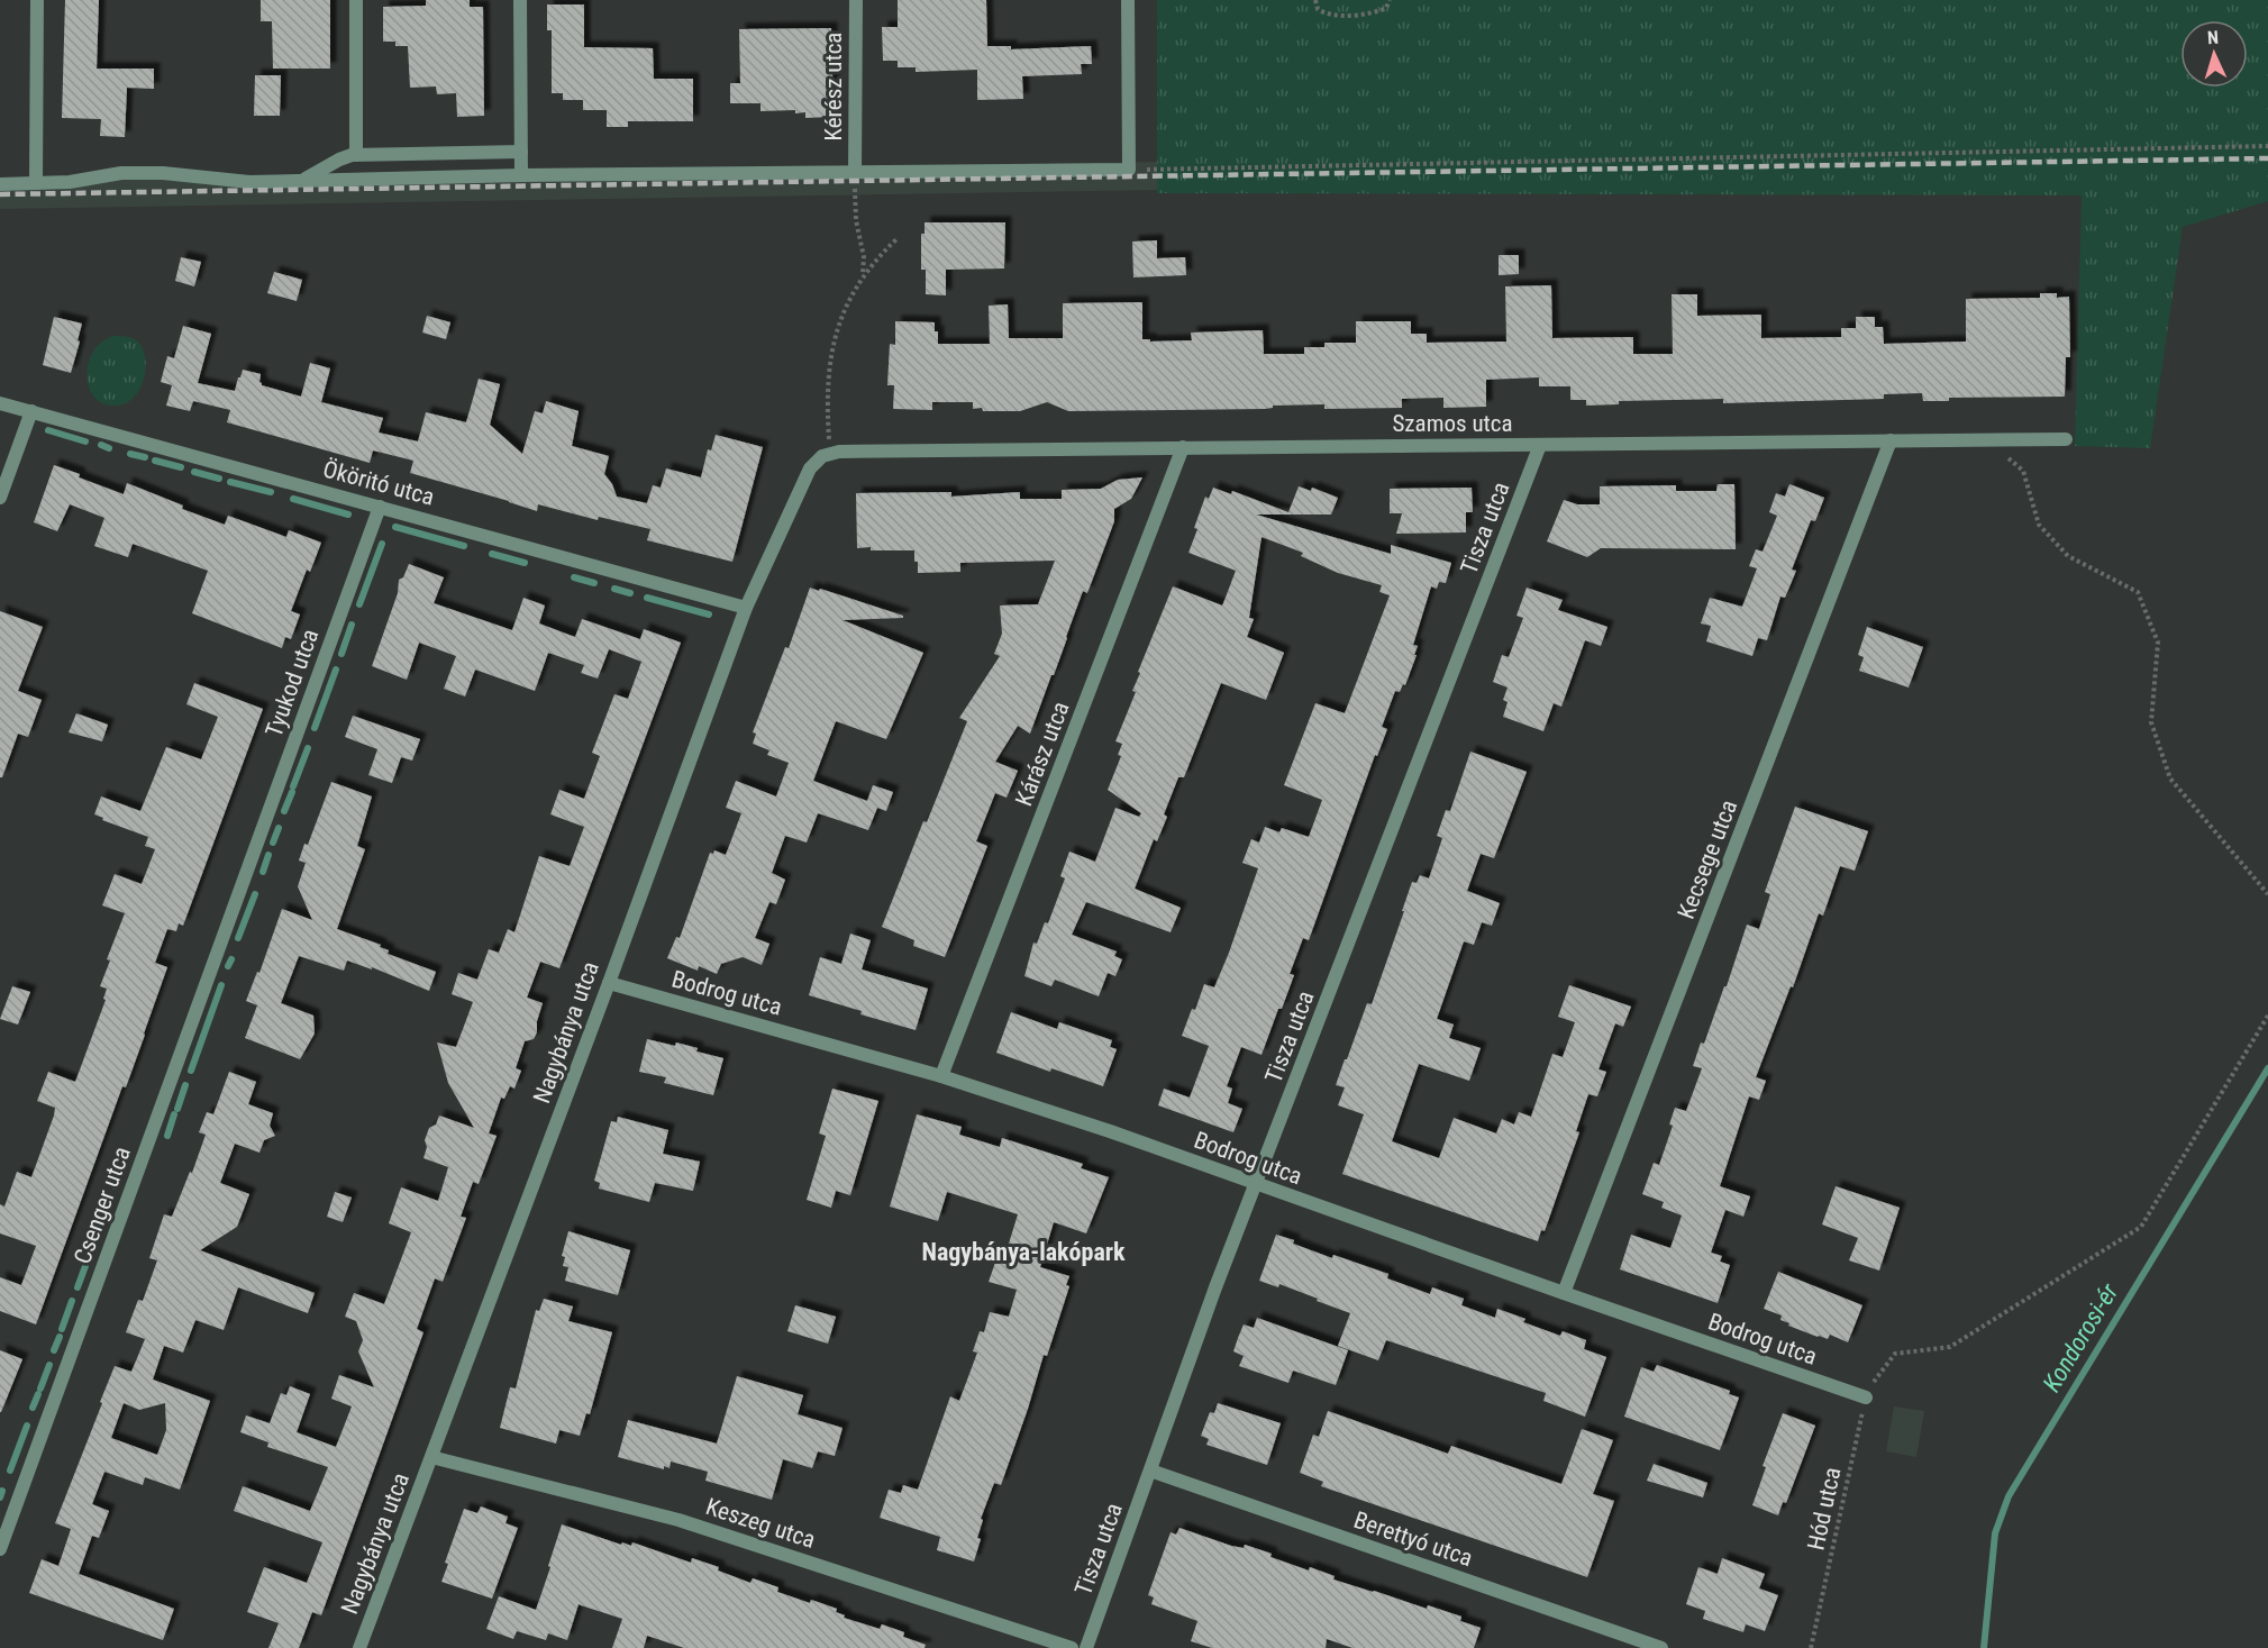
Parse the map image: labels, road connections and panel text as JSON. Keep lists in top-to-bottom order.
{
  "streets": {
    "street": [
      "Kérész utca",
      "Szamos utca",
      "Ököritó utca",
      "Tisza utca",
      "Tyukod utca",
      "Kárász utca",
      "Kecsege utca",
      "Bodrog utca",
      "Nagybánya utca",
      "Csenger utca",
      "Keszeg utca",
      "Berettyó utca"
    ],
    "path": ["Hód utca"]
  },
  "crossings": [
    ["Szamos utca", "Tisza utca"],
    ["Szamos utca", "Kárász utca"],
    ["Szamos utca", "Kecsege utca"],
    ["Szamos utca", "Nagybánya utca"],
    ["Ököritó utca", "Tyukod utca"],
    ["Ököritó utca", "Nagybánya utca"],
    ["Tisza utca", "Bodrog utca"],
    ["Tisza utca", "Berettyó utca"],
    ["Tyukod utca", "Csenger utca"],
    ["Kárász utca", "Bodrog utca"],
    ["Kecsege utca", "Bodrog utca"],
    ["Bodrog utca", "Nagybánya utca"],
    ["Bodrog utca", "Hód utca"],
    ["Nagybánya utca", "Keszeg utca"]
  ],
  "districts": ["Nagybánya-lakópark"],
  "water": ["Kondorosi-ér"],
  "north": "top"
}
